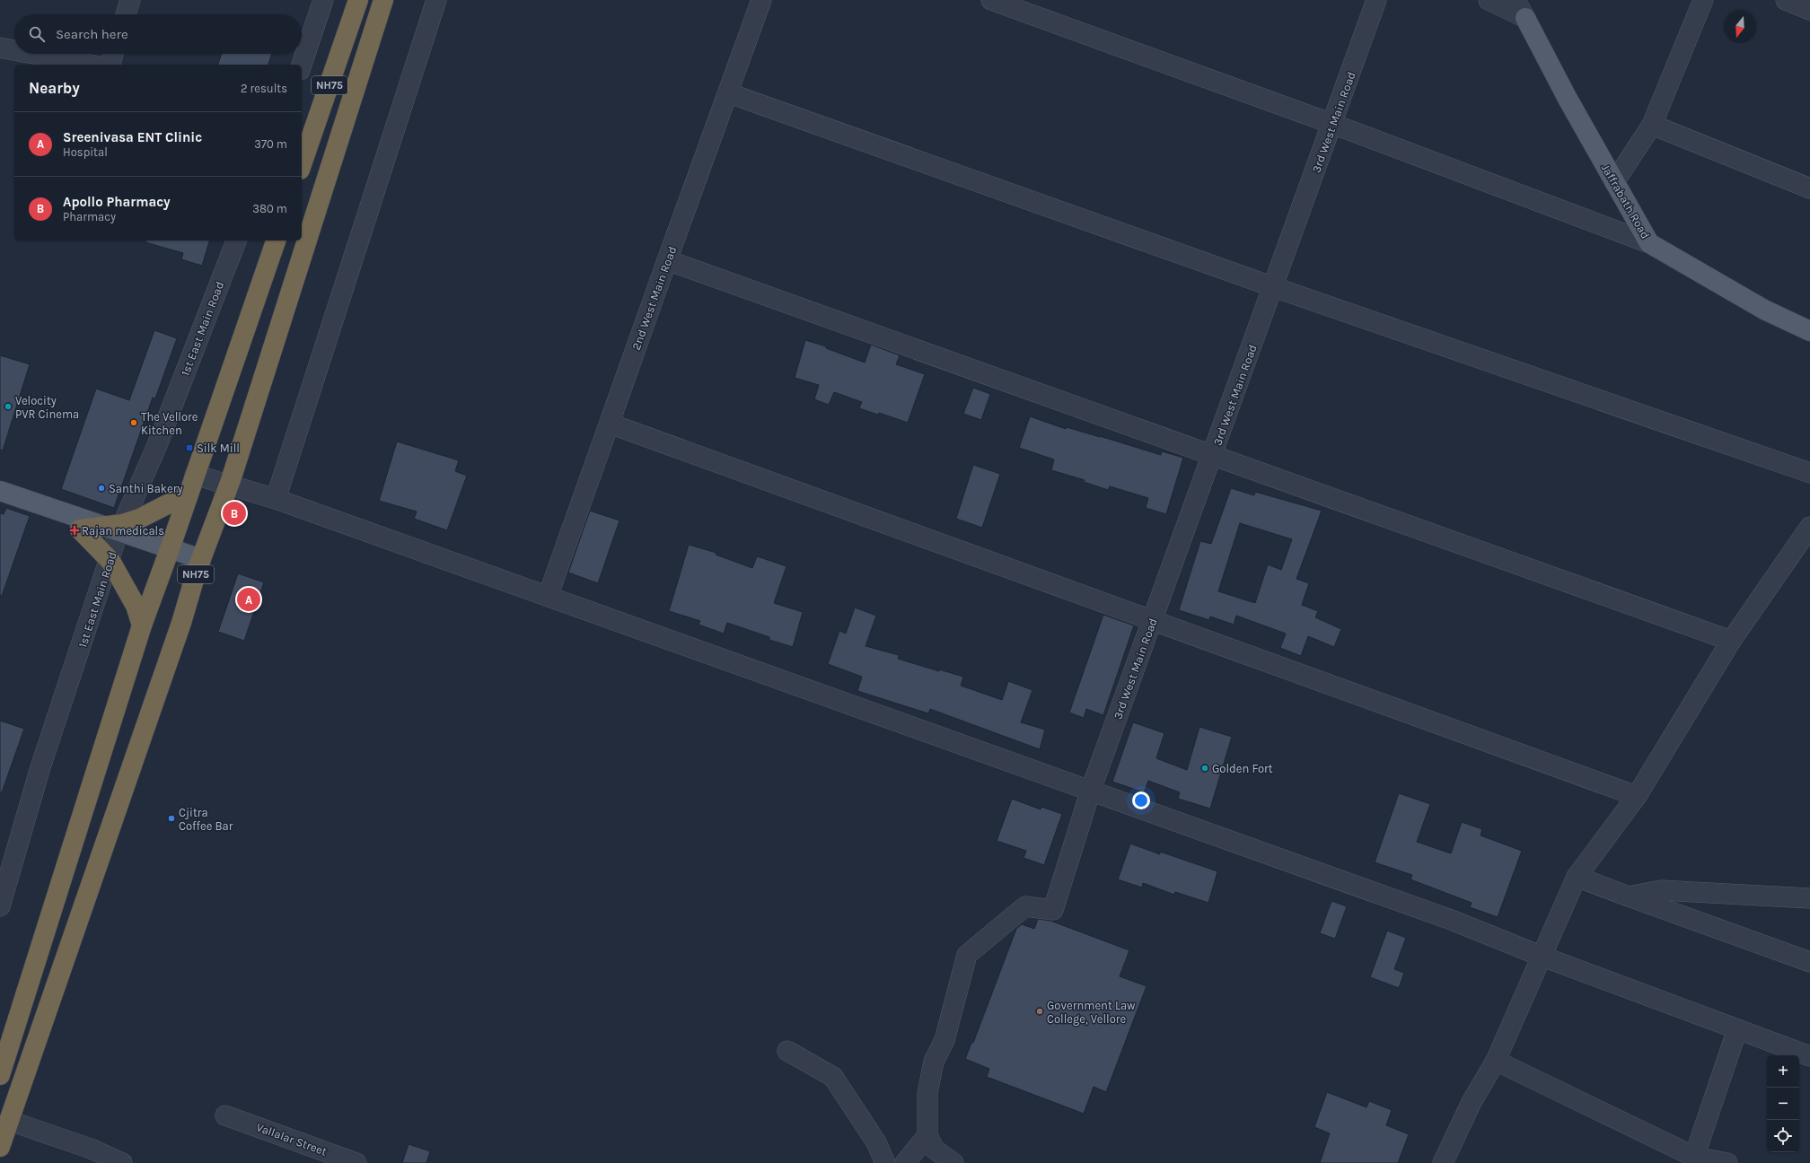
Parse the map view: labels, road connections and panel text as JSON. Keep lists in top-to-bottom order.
{
  "streets": {
    "highway": ["NH75"],
    "main road": ["Jaffrabath Road"],
    "street": [
      "3rd West Main Road",
      "2nd West Main Road",
      "1st East Main Road",
      "Vallalar Street"
    ]
  },
  "places": {
    "other": [
      "Velocity PVR Cinema",
      "The Vellore Kitchen",
      "Santhi Bakery",
      "Golden Fort",
      "Cjitra Coffee Bar",
      "Government Law College, Vellore"
    ],
    "transit": ["Silk Mill"],
    "health": ["Rajan medicals"]
  },
  "north": "bottom",
  "page": {
    "search": "Search here",
    "heading": ["Nearby", "2 results"],
    "list": [
      {
        "mark": "A",
        "name": "Sreenivasa ENT Clinic",
        "note": "Hospital",
        "value": "370 m"
      },
      {
        "mark": "B",
        "name": "Apollo Pharmacy",
        "note": "Pharmacy",
        "value": "380 m"
      }
    ],
    "pins": ["B", "A"],
    "map_buttons": ["+", "−"]
  }
}
